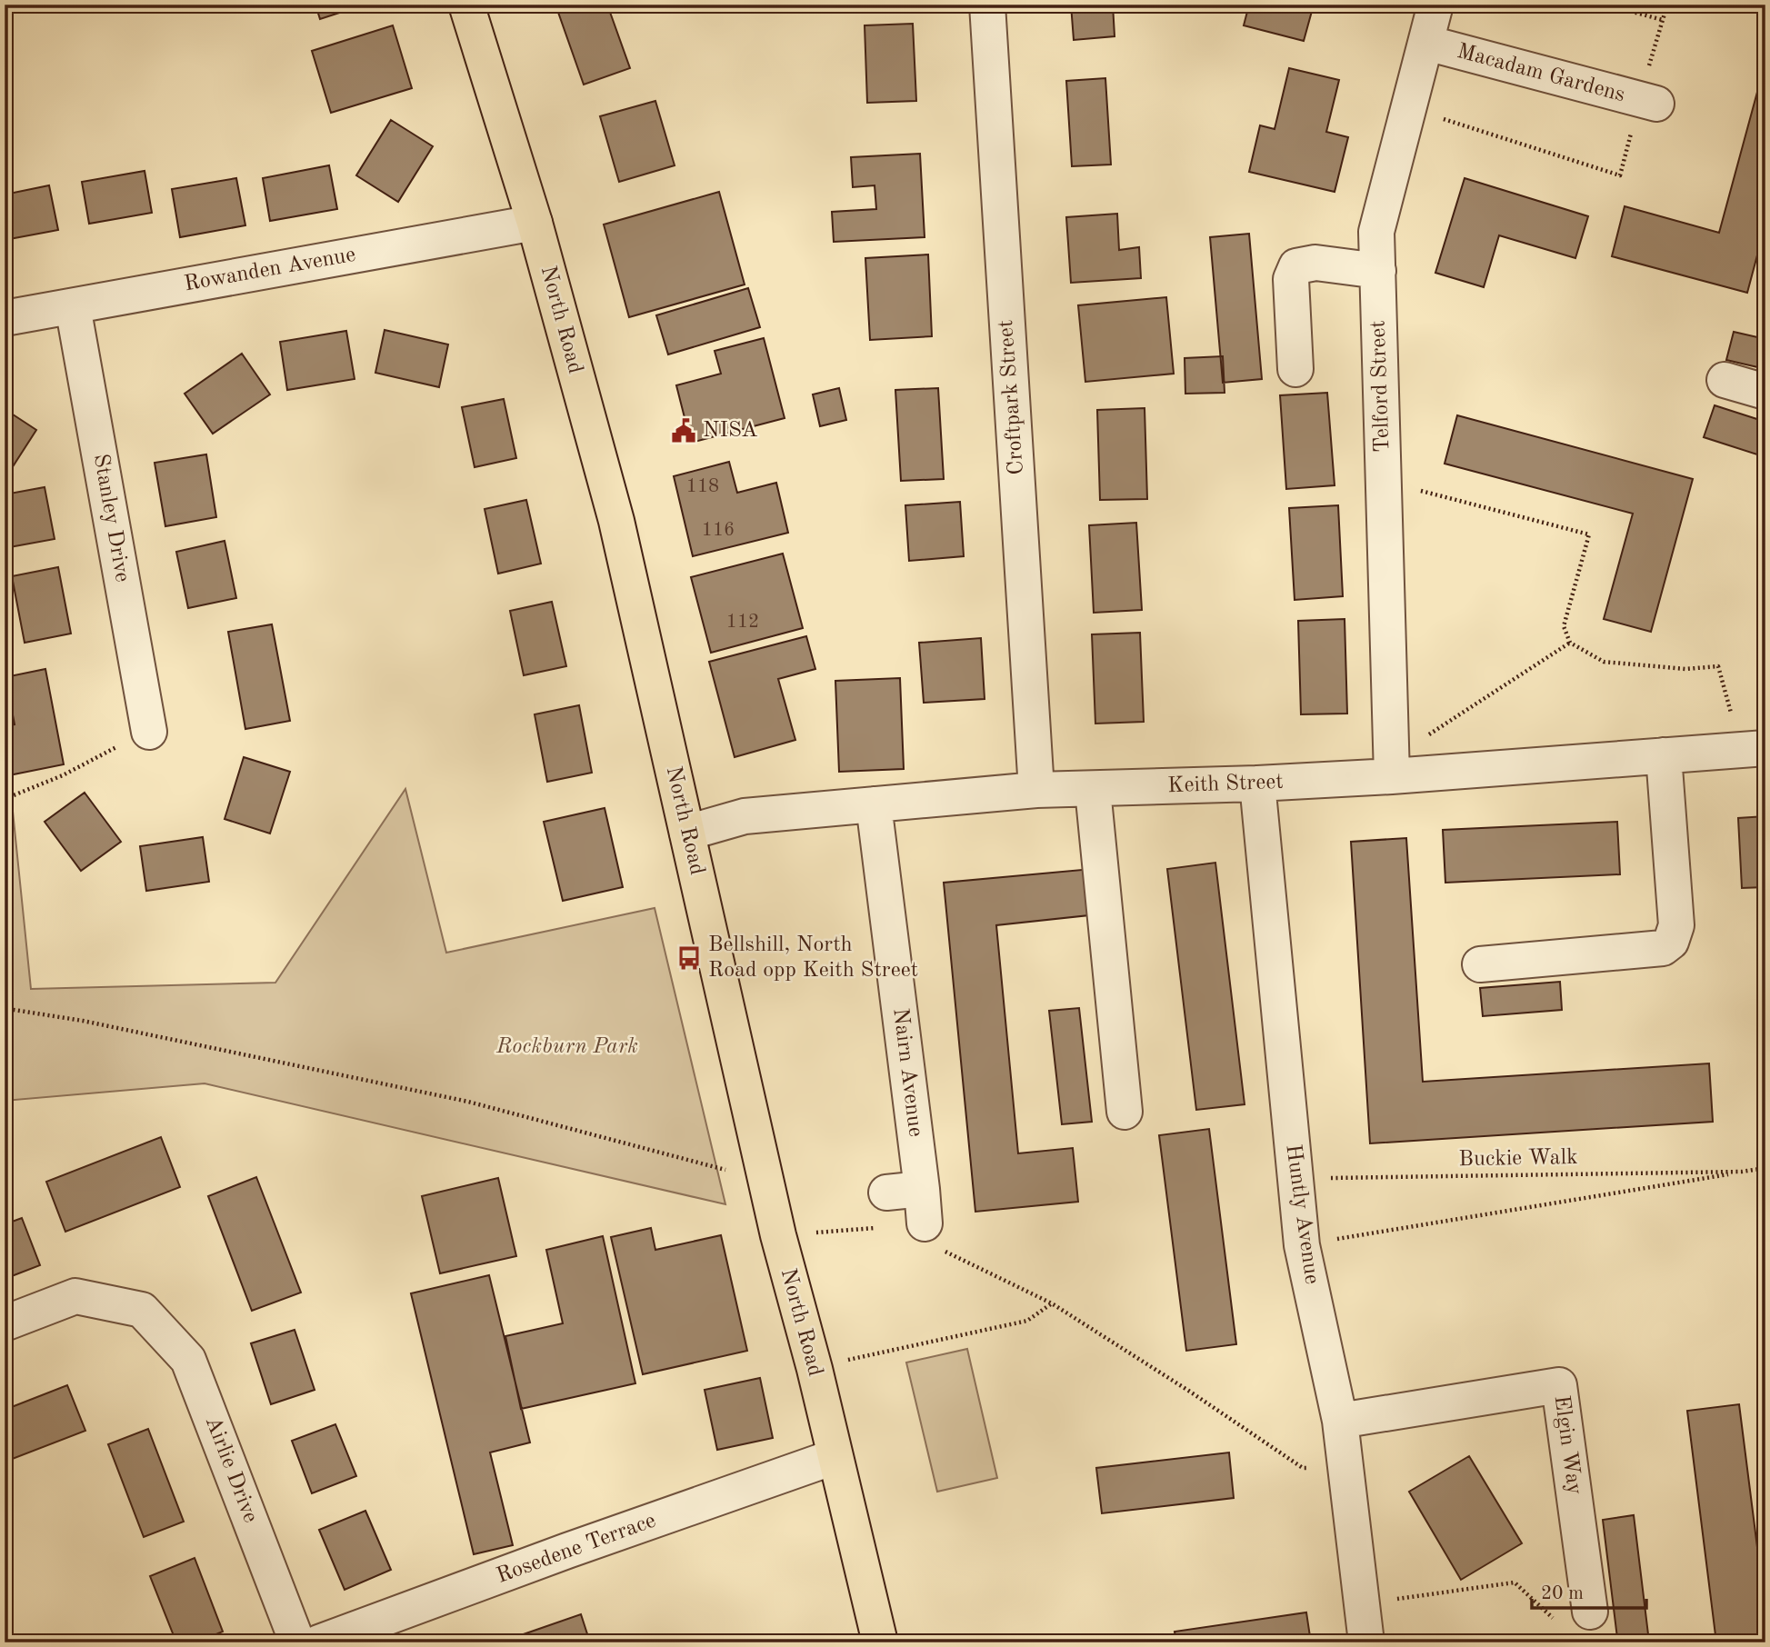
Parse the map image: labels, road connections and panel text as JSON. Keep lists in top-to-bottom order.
{
  "streets": {
    "main road": ["North Road"],
    "street": [
      "Macadam Gardens",
      "Rowanden Avenue",
      "Telford Street",
      "Croftpark Street",
      "Stanley Drive",
      "Keith Street",
      "Nairn Avenue",
      "Huntly Avenue",
      "Elgin Way",
      "Airlie Drive",
      "Rosedene Terrace"
    ],
    "path": ["Buckie Walk"]
  },
  "crossings": [
    ["Macadam Gardens", "Telford Street"],
    ["Rowanden Avenue", "North Road"],
    ["Rowanden Avenue", "Stanley Drive"],
    ["North Road", "Keith Street"],
    ["North Road", "Rosedene Terrace"],
    ["Telford Street", "Keith Street"],
    ["Croftpark Street", "Keith Street"],
    ["Keith Street", "Nairn Avenue"],
    ["Keith Street", "Huntly Avenue"],
    ["Buckie Walk", "Huntly Avenue"],
    ["Huntly Avenue", "Elgin Way"]
  ],
  "parks": ["Rockburn Park"],
  "places": {
    "public building": ["NISA"],
    "bus stop": ["Bellshill, North Road opp Keith Street"]
  },
  "house_numbers": ["118", "116", "112"],
  "scale_bar": "20 m"
}
